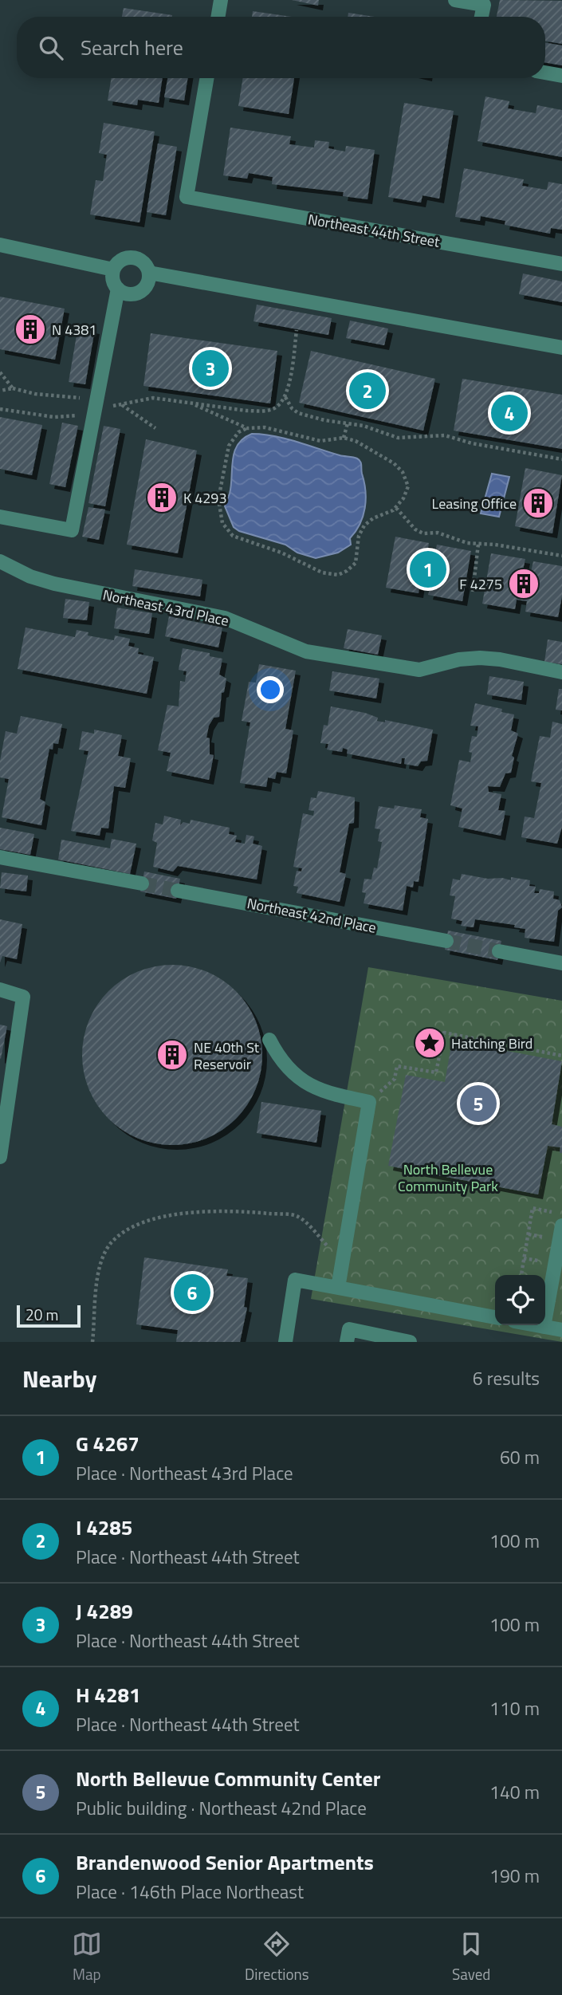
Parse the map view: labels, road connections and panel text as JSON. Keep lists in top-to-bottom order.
{
  "streets": {
    "street": ["Northeast 44th Street", "Northeast 43rd Place", "Northeast 42nd Place"]
  },
  "parks": ["North Bellevue Community Park"],
  "places": {
    "building": [
      "N 4381",
      "K 4293",
      "Leasing Office",
      "F 4275",
      "NE 40th St Reservoir"
    ],
    "place": ["Hatching Bird"]
  },
  "scale_bar": "20 m",
  "page": {
    "search": "Search here",
    "pins": [
      "3",
      "2",
      "4",
      "1",
      "5",
      "6"
    ],
    "scale": "20 m",
    "heading": ["Nearby", "6 results"],
    "list": [
      {
        "mark": "1",
        "name": "G 4267",
        "note": "Place · Northeast 43rd Place",
        "value": "60 m"
      },
      {
        "mark": "2",
        "name": "I 4285",
        "note": "Place · Northeast 44th Street",
        "value": "100 m"
      },
      {
        "mark": "3",
        "name": "J 4289",
        "note": "Place · Northeast 44th Street",
        "value": "100 m"
      },
      {
        "mark": "4",
        "name": "H 4281",
        "note": "Place · Northeast 44th Street",
        "value": "110 m"
      },
      {
        "mark": "5",
        "name": "North Bellevue Community Center",
        "note": "Public building · Northeast 42nd Place",
        "value": "140 m"
      },
      {
        "mark": "6",
        "name": "Brandenwood Senior Apartments",
        "note": "Place · 146th Place Northeast",
        "value": "190 m"
      }
    ],
    "nav": ["Map", "Directions", "Saved"]
  }
}
